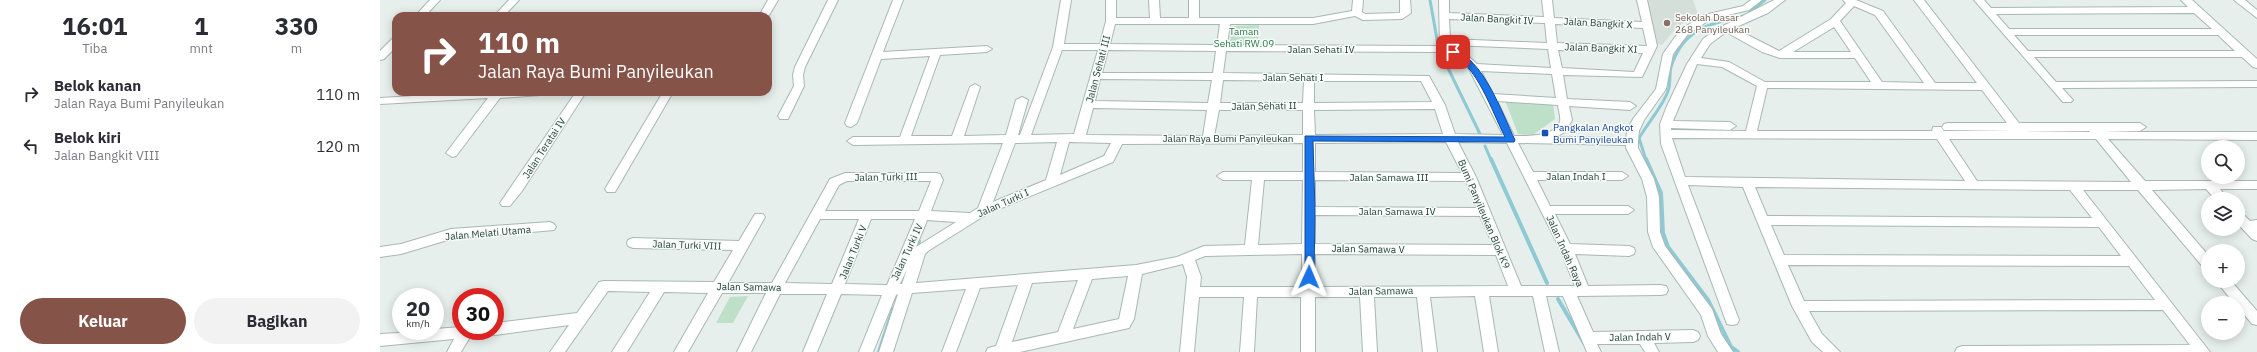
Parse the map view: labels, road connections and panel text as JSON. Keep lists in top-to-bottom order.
{
  "streets": {
    "street": [
      "Jalan Bangkit IV",
      "Jalan Bangkit X",
      "Jalan Bangkit XI",
      "Jalan Sehati IV",
      "Jalan Sehati III",
      "Jalan Sehati I",
      "Jalan Sehati II",
      "Jalan Raya Bumi Panyileukan",
      "Jalan Teratai IV",
      "Jalan Indah I",
      "Jalan Turki III",
      "Jalan Samawa III",
      "Jalan Turki I",
      "Jalan Samawa IV",
      "Bumi Panyileukan Blok K9",
      "Jalan Melati Utama",
      "Jalan Turki VIII",
      "Jalan Samawa V",
      "Jalan Indah Raya",
      "Jalan Turki V",
      "Jalan Turki IV",
      "Jalan Samawa",
      "Jalan Indah V"
    ]
  },
  "crossings": [
    ["Jalan Bangkit IV", "Jalan Bangkit X"],
    ["Jalan Bangkit XI", "Jalan Sehati IV"],
    ["Jalan Bangkit XI", "Jalan Indah Raya"],
    ["Jalan Sehati IV", "Jalan Sehati III"],
    ["Jalan Sehati IV", "Jalan Indah Raya"],
    ["Jalan Sehati III", "Jalan Sehati I"],
    ["Jalan Sehati III", "Jalan Sehati II"],
    ["Jalan Sehati III", "Jalan Raya Bumi Panyileukan"],
    ["Jalan Sehati I", "Jalan Sehati II"],
    ["Jalan Sehati I", "Jalan Raya Bumi Panyileukan"],
    ["Jalan Sehati I", "Bumi Panyileukan Blok K9"],
    ["Jalan Raya Bumi Panyileukan", "Jalan Turki I"],
    ["Jalan Raya Bumi Panyileukan", "Bumi Panyileukan Blok K9"],
    ["Jalan Raya Bumi Panyileukan", "Jalan Indah Raya"],
    ["Jalan Indah I", "Jalan Indah Raya"],
    ["Jalan Turki III", "Jalan Turki IV"],
    ["Jalan Samawa III", "Bumi Panyileukan Blok K9"],
    ["Jalan Turki I", "Jalan Turki IV"],
    ["Jalan Turki I", "Jalan Samawa"],
    ["Jalan Samawa IV", "Bumi Panyileukan Blok K9"],
    ["Bumi Panyileukan Blok K9", "Jalan Samawa V"],
    ["Bumi Panyileukan Blok K9", "Jalan Samawa"],
    ["Jalan Samawa V", "Jalan Samawa"],
    ["Jalan Indah Raya", "Jalan Samawa"],
    ["Jalan Indah Raya", "Jalan Indah V"],
    ["Jalan Turki V", "Jalan Samawa"],
    ["Jalan Turki IV", "Jalan Samawa"]
  ],
  "parks": ["Taman Sehati RW.09"],
  "places": {
    "other": ["Sekolah Dasar 268 Panyileukan"],
    "transit": ["Pangkalan Angkot Bumi Panyileukan"]
  },
  "page": {
    "eta": [
      "16:01",
      "Tiba",
      "1",
      "mnt",
      "330",
      "m"
    ],
    "turn": ["110 m", "Jalan Raya Bumi Panyileukan"],
    "list": [
      {
        "name": "Belok kanan",
        "note": "Jalan Raya Bumi Panyileukan",
        "value": "110 m"
      },
      {
        "name": "Belok kiri",
        "note": "Jalan Bangkit VIII",
        "value": "120 m"
      }
    ],
    "map_buttons": ["+", "−"],
    "speed": "20 km/h",
    "limit": "30",
    "buttons": ["Keluar", "Bagikan"]
  }
}
